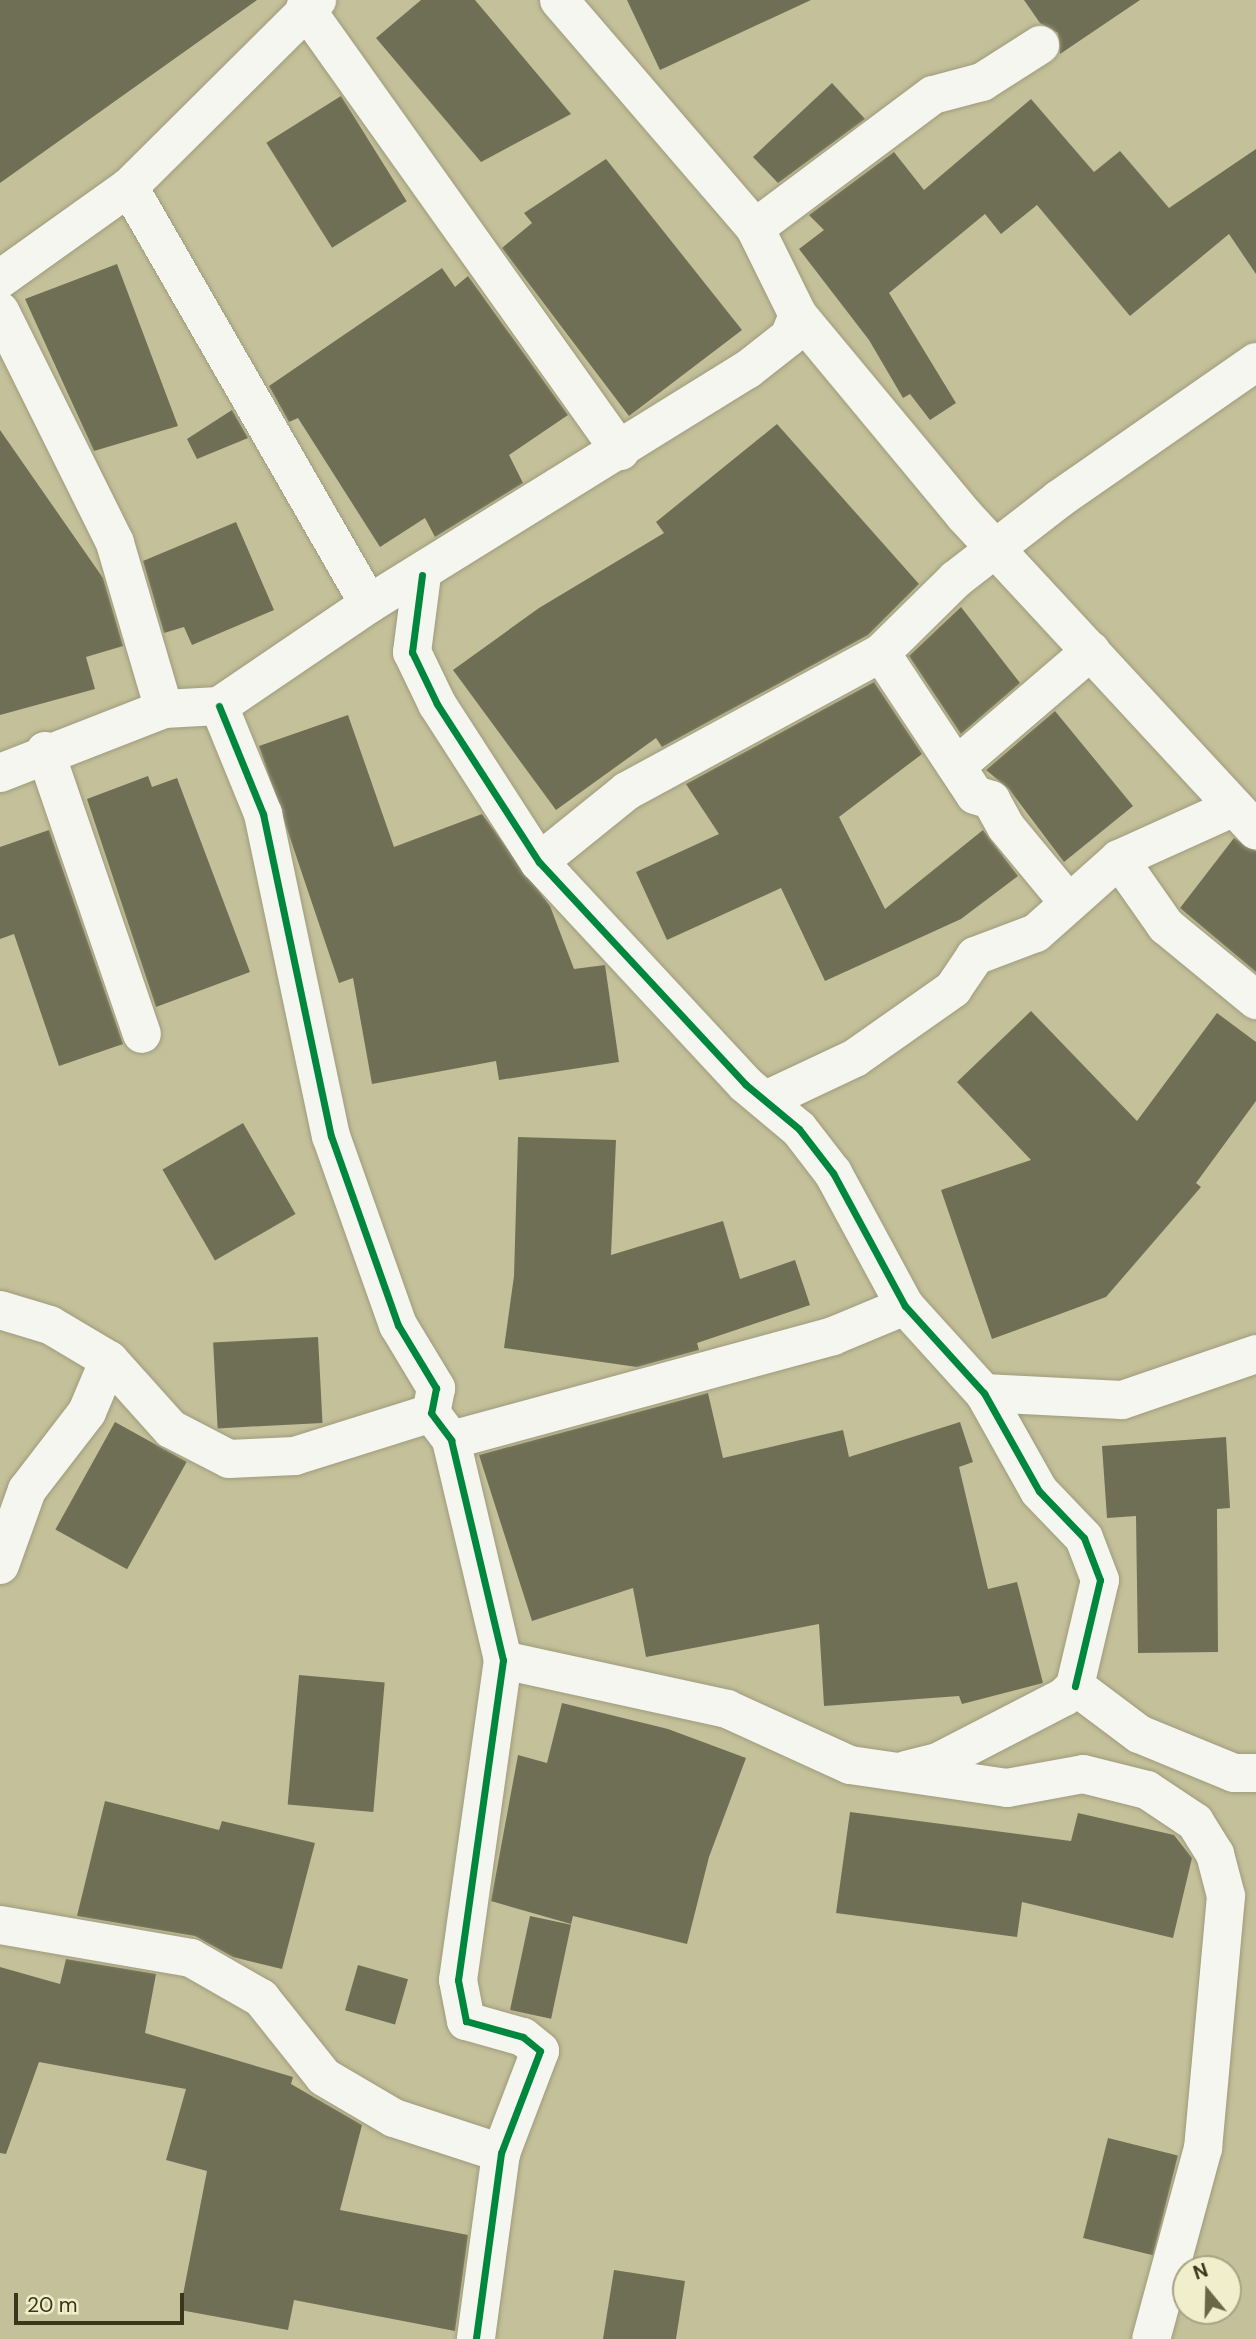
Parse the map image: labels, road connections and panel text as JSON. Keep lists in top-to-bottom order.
{
  "scale_bar": "20 m",
  "north": "top"
}
